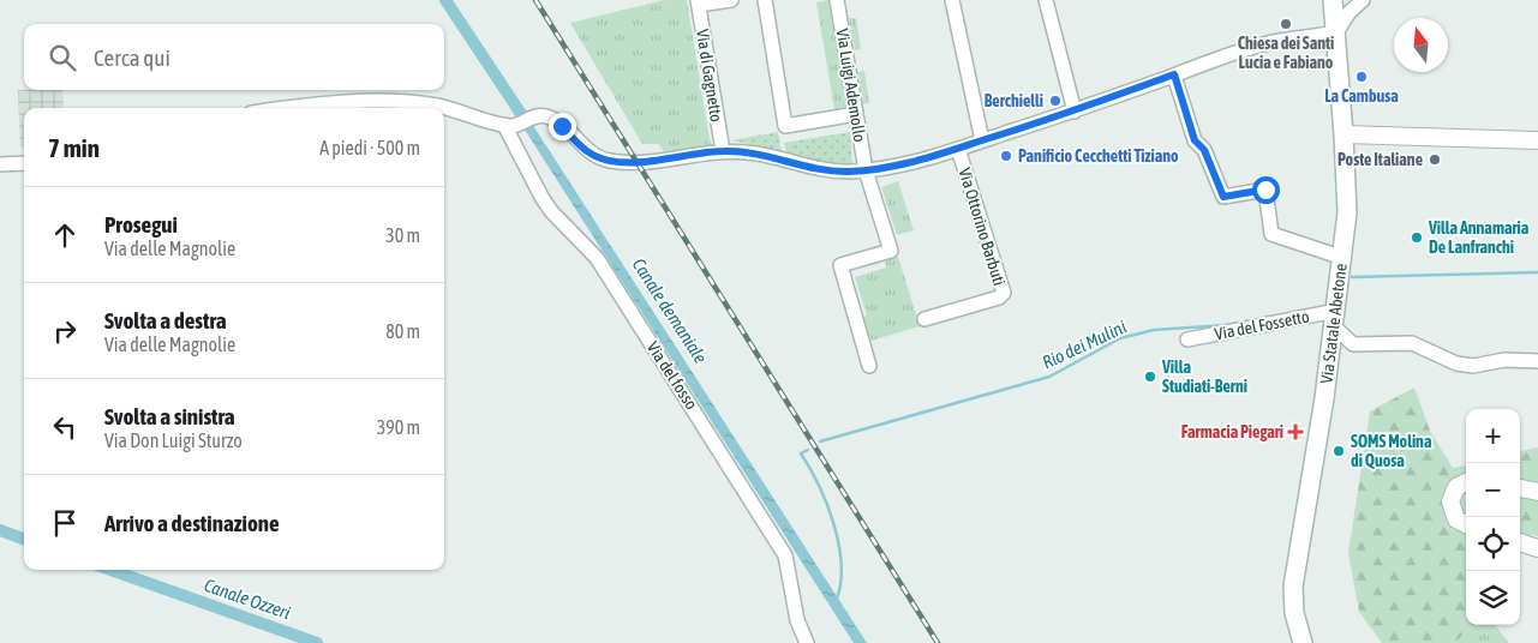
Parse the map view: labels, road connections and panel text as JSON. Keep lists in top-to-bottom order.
{
  "streets": {
    "main road": ["Via Statale Abetone"],
    "street": [
      "Via di Gagnetto",
      "Via Luigi Ademollo",
      "Via Ottorino Barbuti",
      "Via del Fossetto",
      "Via del fosso"
    ]
  },
  "crossings": [
    ["Via Statale Abetone", "Via del Fossetto"]
  ],
  "water": ["Canale demaniale", "Rio dei Mulini", "Canale Ozzeri"],
  "places": {
    "other": [
      "Chiesa dei Santi Lucia e Fabiano",
      "La Cambusa",
      "Berchielli",
      "Panificio Cecchetti Tiziano",
      "Poste Italiane",
      "Villa Annamaria De Lanfranchi",
      "Villa Studiati-Berni",
      "SOMS Molina di Quosa"
    ],
    "health": ["Farmacia Piegari"]
  },
  "north": "top",
  "page": {
    "search": "Cerca qui",
    "heading": ["7 min", "A piedi · 500 m"],
    "list": [
      ["Prosegui", "Via delle Magnolie", "30 m"],
      ["Svolta a destra", "Via delle Magnolie", "80 m"],
      ["Svolta a sinistra", "Via Don Luigi Sturzo", "390 m"],
      "Arrivo a destinazione"
    ],
    "map_buttons": ["+", "−"]
  }
}
